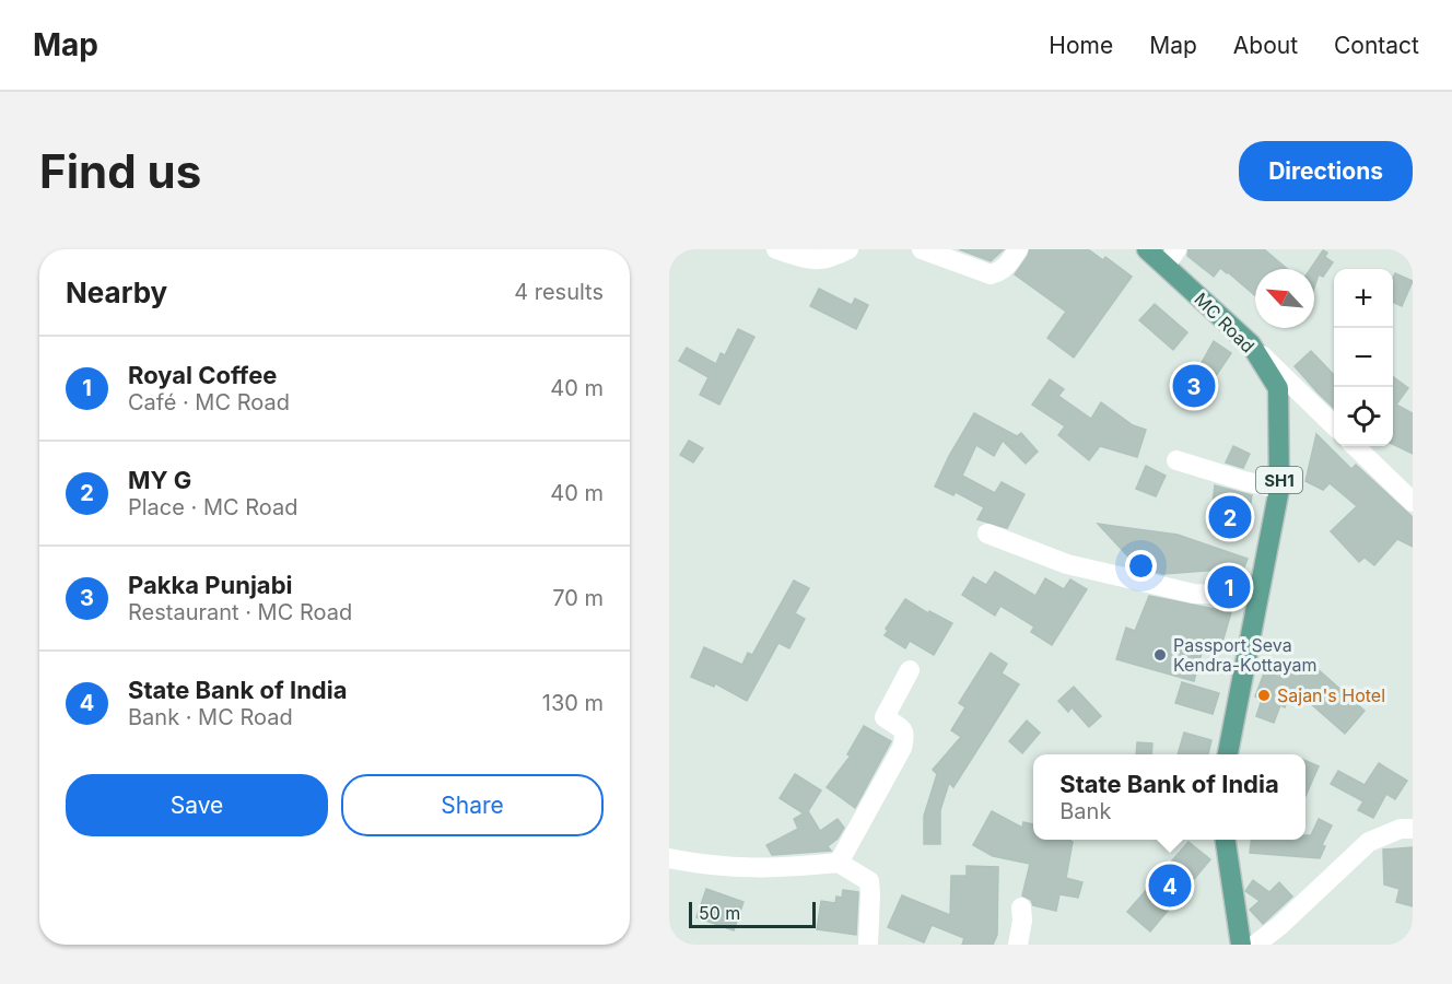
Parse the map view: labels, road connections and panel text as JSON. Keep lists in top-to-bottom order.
{
  "streets": {
    "main road": ["MC Road", "SH1"]
  },
  "places": ["Passport Seva Kendra-Kottayam", "Sajan's Hotel"],
  "scale_bar": "50 m",
  "north": "top left",
  "page": {
    "header": "Map",
    "nav": [
      "Home",
      "Map",
      "About",
      "Contact"
    ],
    "buttons": [
      "Directions",
      ["Save", "Share"]
    ],
    "title": "Find us",
    "heading": ["Nearby", "4 results"],
    "map_buttons": ["+", "−"],
    "list": [
      {
        "mark": "1",
        "name": "Royal Coffee",
        "note": "Café · MC Road",
        "value": "40 m"
      },
      {
        "mark": "2",
        "name": "MY G",
        "note": "Place · MC Road",
        "value": "40 m"
      },
      {
        "mark": "3",
        "name": "Pakka Punjabi",
        "note": "Restaurant · MC Road",
        "value": "70 m"
      },
      {
        "mark": "4",
        "name": "State Bank of India",
        "note": "Bank · MC Road",
        "value": "130 m"
      }
    ],
    "pins": [
      "3",
      "2",
      "1",
      "4"
    ],
    "popup": ["State Bank of India", "Bank"],
    "scale": "50 m"
  }
}
